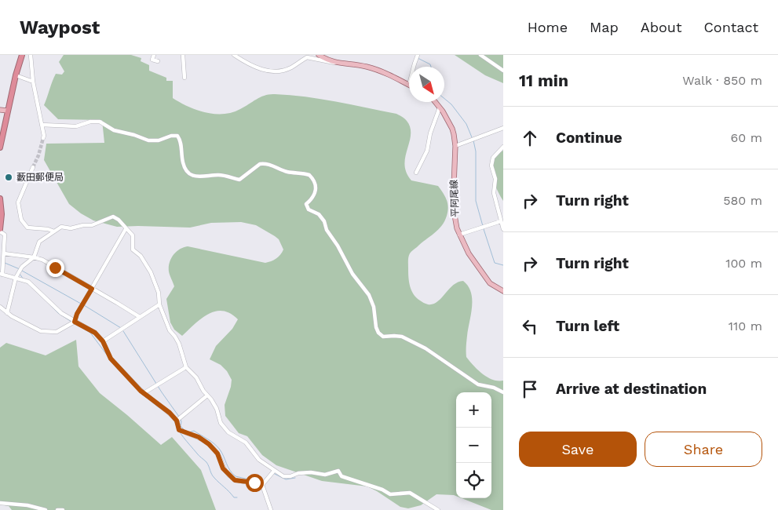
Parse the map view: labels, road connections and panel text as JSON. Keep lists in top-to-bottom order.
{
  "streets": {
    "main road": ["平阿尾線"]
  },
  "places": ["藪田郵便局"],
  "north": "bottom right",
  "page": {
    "header": "Waypost",
    "nav": [
      "Home",
      "Map",
      "About",
      "Contact"
    ],
    "heading": ["11 min", "Walk · 850 m"],
    "list": [
      ["Continue", "60 m"],
      ["Turn right", "580 m"],
      ["Turn right", "100 m"],
      ["Turn left", "110 m"],
      "Arrive at destination"
    ],
    "map_buttons": ["+", "−"],
    "buttons": ["Save", "Share"]
  }
}
